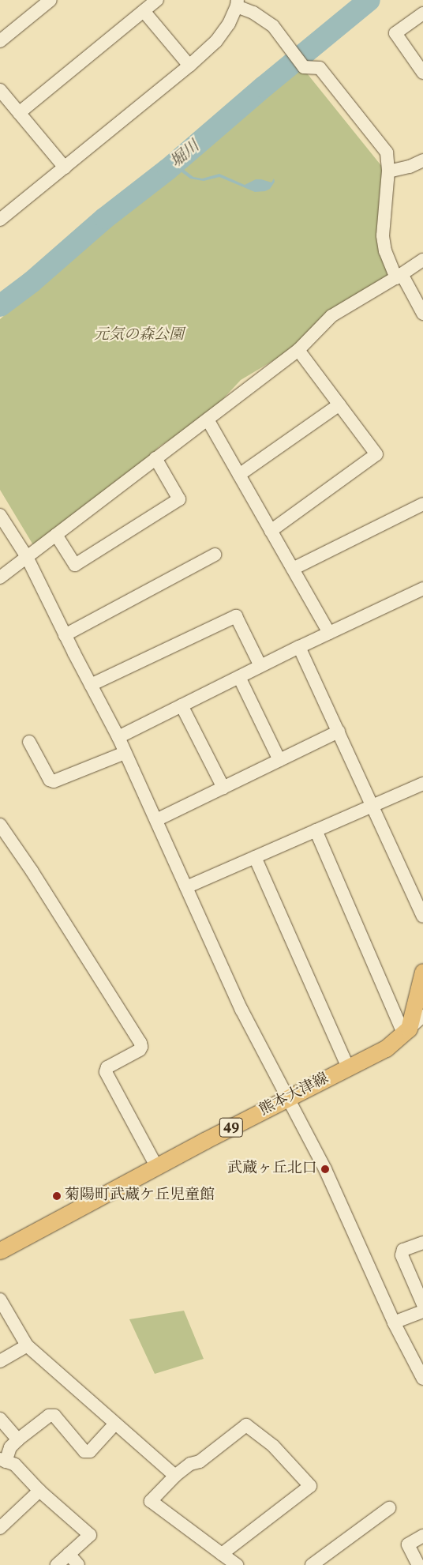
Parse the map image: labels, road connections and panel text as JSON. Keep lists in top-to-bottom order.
{
  "streets": {
    "main road": ["熊本大津線", "49"]
  },
  "water": ["堀川"],
  "parks": ["元気の森公園"],
  "places": ["武蔵ヶ丘北口", "菊陽町武蔵ケ丘児童館"]
}
